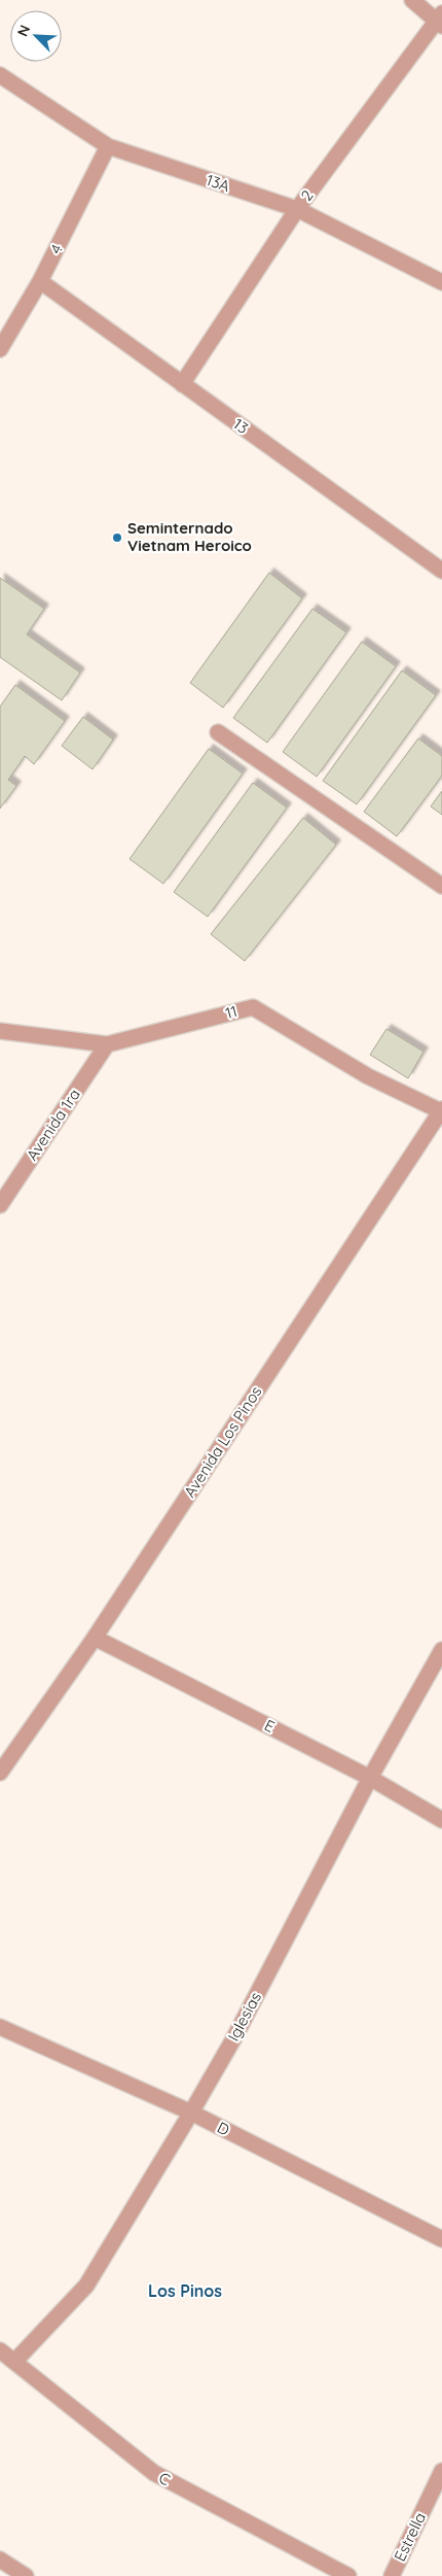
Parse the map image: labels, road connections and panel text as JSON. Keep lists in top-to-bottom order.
{
  "streets": {
    "street": [
      "13A",
      "2",
      "4",
      "13",
      "11",
      "Avenida 1ra",
      "Avenida Los Pinos",
      "E",
      "Iglesias",
      "D",
      "C",
      "Estrella"
    ]
  },
  "crossings": [
    ["13A", "2"],
    ["13A", "4"],
    ["2", "13"],
    ["4", "13"],
    ["11", "Avenida 1ra"],
    ["11", "Avenida Los Pinos"],
    ["Avenida Los Pinos", "E"],
    ["E", "Iglesias"],
    ["Iglesias", "D"],
    ["Iglesias", "C"]
  ],
  "districts": ["Los Pinos"],
  "places": ["Seminternado Vietnam Heroico"],
  "north": "top left"
}
